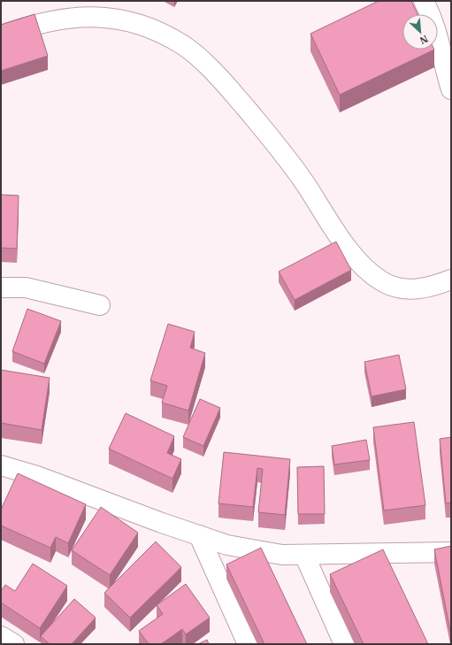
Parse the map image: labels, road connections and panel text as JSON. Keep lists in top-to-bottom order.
{
  "north": "bottom right"
}
